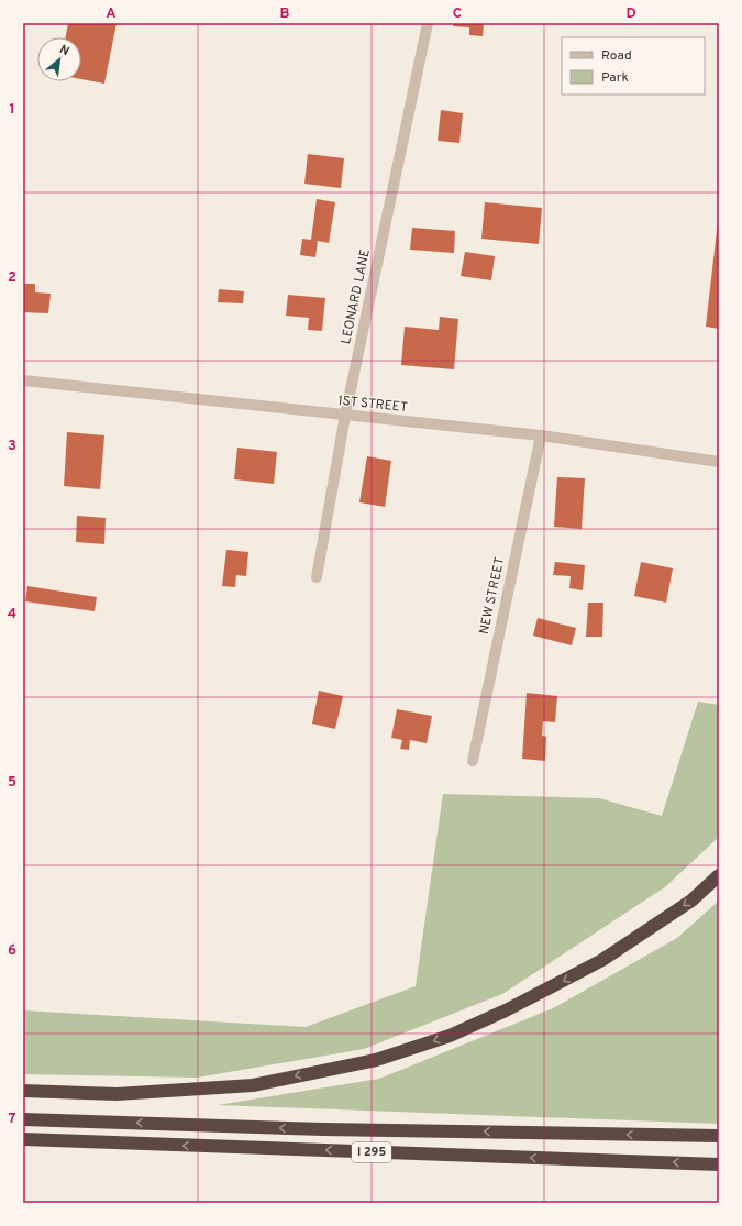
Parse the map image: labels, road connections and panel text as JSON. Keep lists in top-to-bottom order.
{
  "streets": {
    "highway": ["I 295"],
    "street": ["LEONARD LANE", "1ST STREET", "NEW STREET"]
  },
  "crossings": [
    ["LEONARD LANE", "1ST STREET"],
    ["1ST STREET", "NEW STREET"]
  ],
  "legend": ["Road", "Park"],
  "north": "top right",
  "grid": {
    "columns": [
      "A",
      "B",
      "C",
      "D"
    ],
    "rows": [
      "1",
      "2",
      "3",
      "4",
      "5",
      "6",
      "7"
    ]
  }
}
